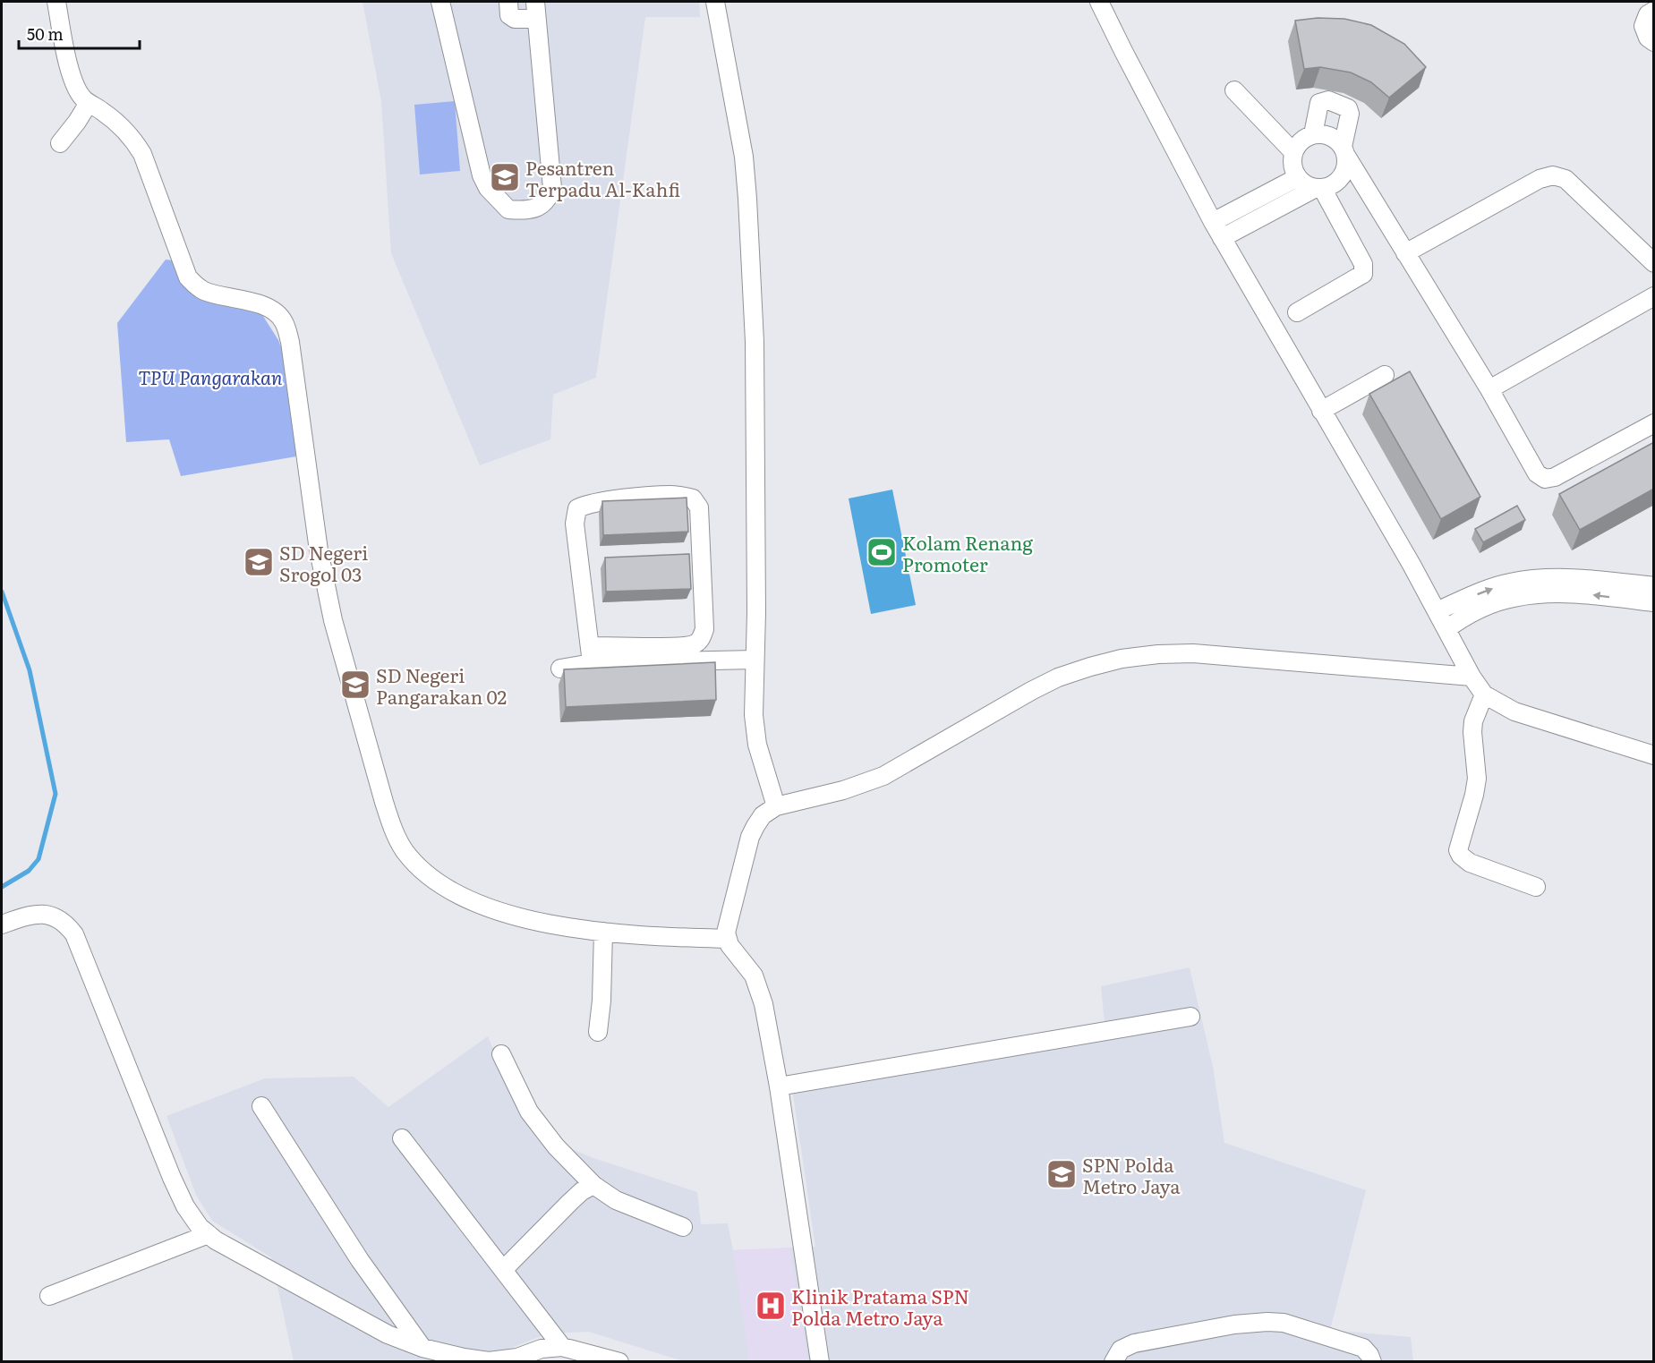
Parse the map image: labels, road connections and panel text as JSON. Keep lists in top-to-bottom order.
{
  "parks": ["TPU Pangarakan"],
  "places": {
    "school or university": [
      "Pesantren Terpadu Al-Kahfi",
      "SD Negeri Srogol 03",
      "SD Negeri Pangarakan 02",
      "SPN Polda Metro Jaya"
    ],
    "sports": ["Kolam Renang Promoter"],
    "hospital": ["Klinik Pratama SPN Polda Metro Jaya"]
  },
  "scale_bar": "50 m"
}
